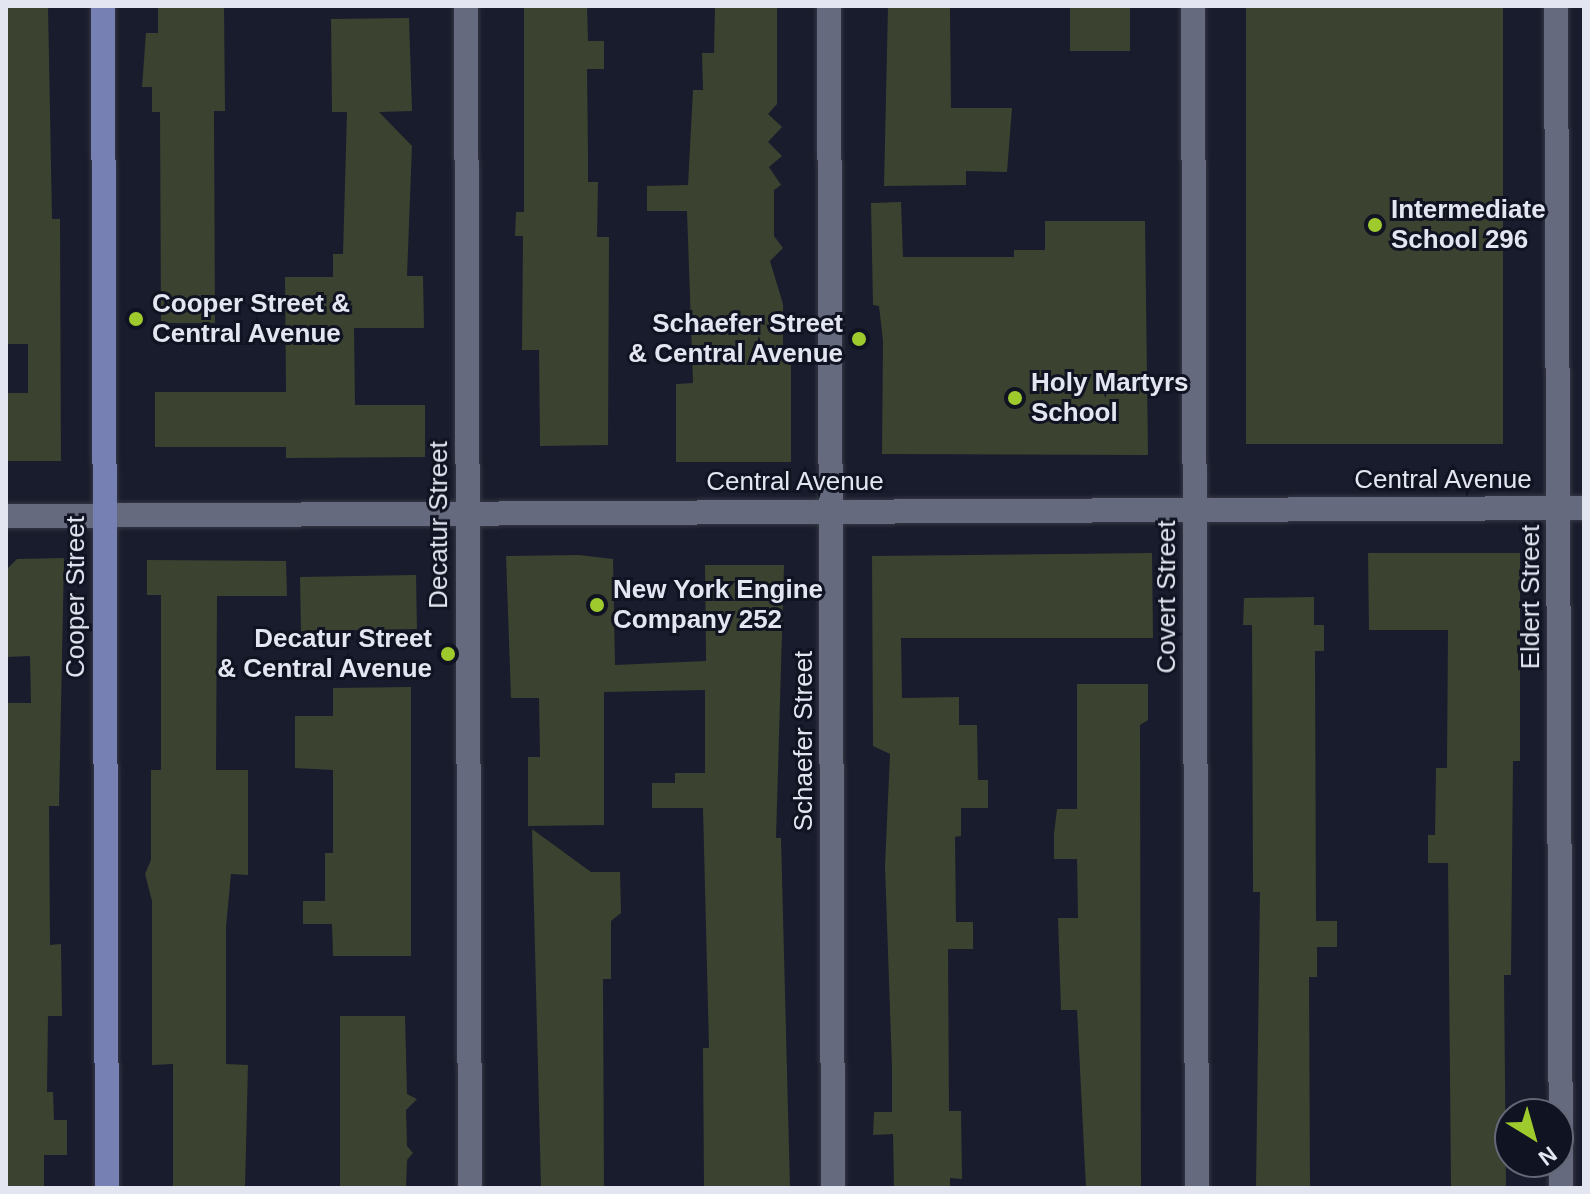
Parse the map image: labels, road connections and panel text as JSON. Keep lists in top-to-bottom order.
{
  "streets": {
    "main road": ["Cooper Street"],
    "street": [
      "Central Avenue",
      "Decatur Street",
      "Covert Street",
      "Eldert Street",
      "Schaefer Street"
    ]
  },
  "crossings": [
    ["Central Avenue", "Decatur Street"],
    ["Central Avenue", "Cooper Street"],
    ["Central Avenue", "Covert Street"],
    ["Central Avenue", "Eldert Street"],
    ["Central Avenue", "Schaefer Street"]
  ],
  "places": [
    "Intermediate School 296",
    "Cooper Street & Central Avenue",
    "Schaefer Street & Central Avenue",
    "Holy Martyrs School",
    "New York Engine Company 252",
    "Decatur Street & Central Avenue"
  ],
  "north": "bottom right"
}
